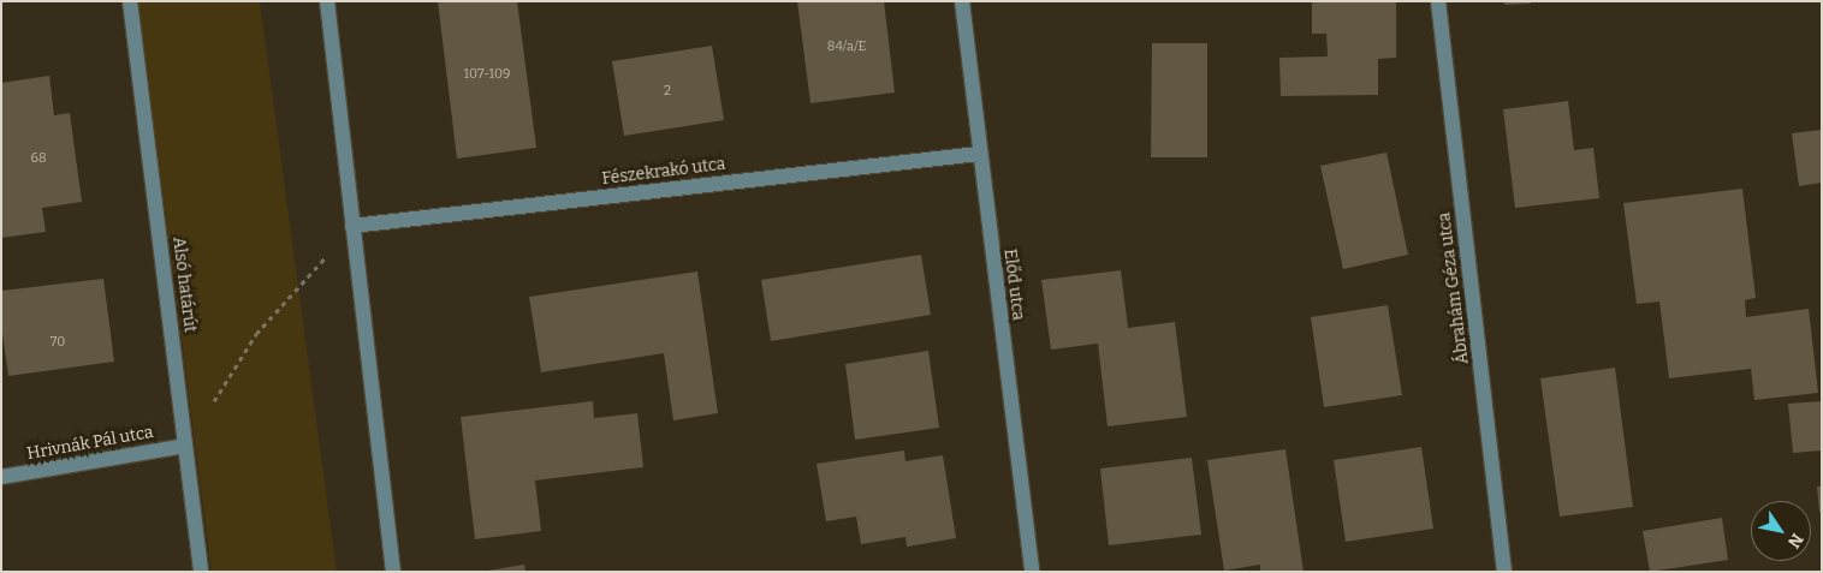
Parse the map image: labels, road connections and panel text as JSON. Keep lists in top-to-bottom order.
{
  "streets": {
    "street": [
      "Fészekrakó utca",
      "Alsó határút",
      "Előd utca",
      "Ábrahám Géza utca",
      "Hrivnák Pál utca"
    ]
  },
  "crossings": [
    ["Fészekrakó utca", "Előd utca"],
    ["Alsó határút", "Hrivnák Pál utca"]
  ],
  "house_numbers": [
    "84/a/E",
    "107-109",
    "2",
    "68",
    "70"
  ],
  "north": "bottom right"
}
